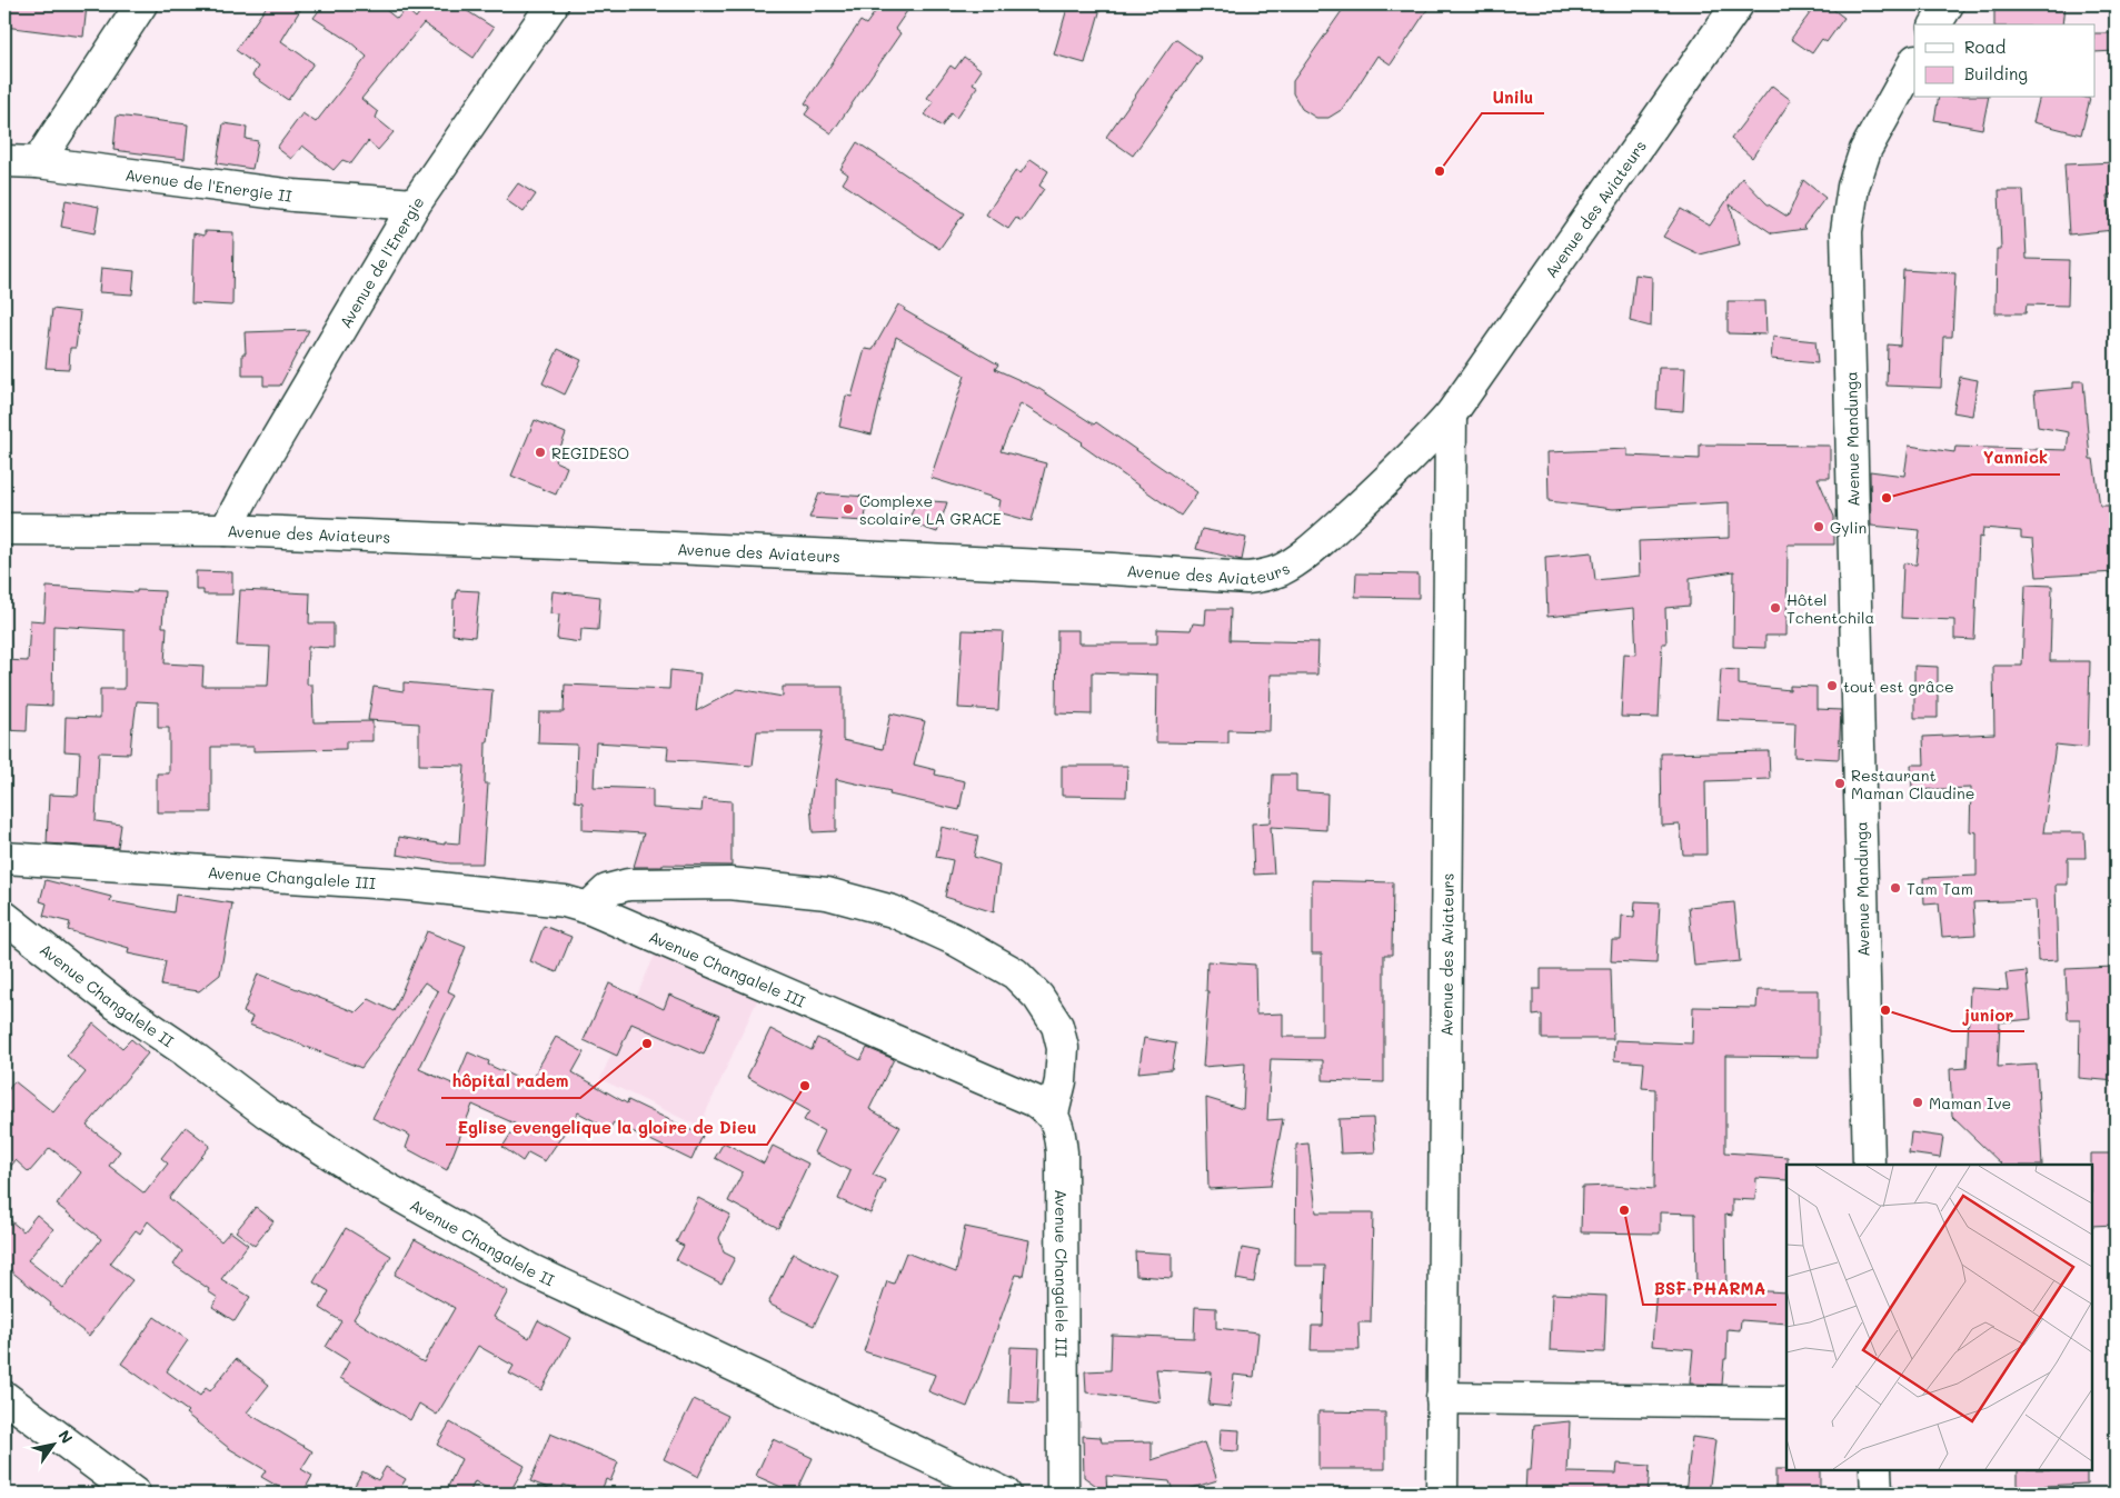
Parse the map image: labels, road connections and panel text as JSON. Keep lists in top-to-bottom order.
{
  "streets": {
    "street": [
      "Avenue de l'Energie II",
      "Avenue des Aviateurs",
      "Avenue de l'Energie",
      "Avenue Mandunga",
      "Avenue Changalele III",
      "Avenue Changalele II"
    ]
  },
  "crossings": [
    ["Avenue de l'Energie II", "Avenue de l'Energie"],
    ["Avenue des Aviateurs", "Avenue de l'Energie"]
  ],
  "places": [
    "Unilu",
    "REGIDESO",
    "Yannick",
    "Complexe scolaire LA GRACE",
    "Gylin",
    "Hôtel Tchentchila",
    "tout est grâce",
    "Restaurant Maman Claudine",
    "Tam Tam",
    "junior",
    "hôpital radem",
    "Eglise evengelique la gloire de Dieu",
    "Maman Ive",
    "BSF PHARMA"
  ],
  "legend": ["Road", "Building"],
  "north": "top right"
}
